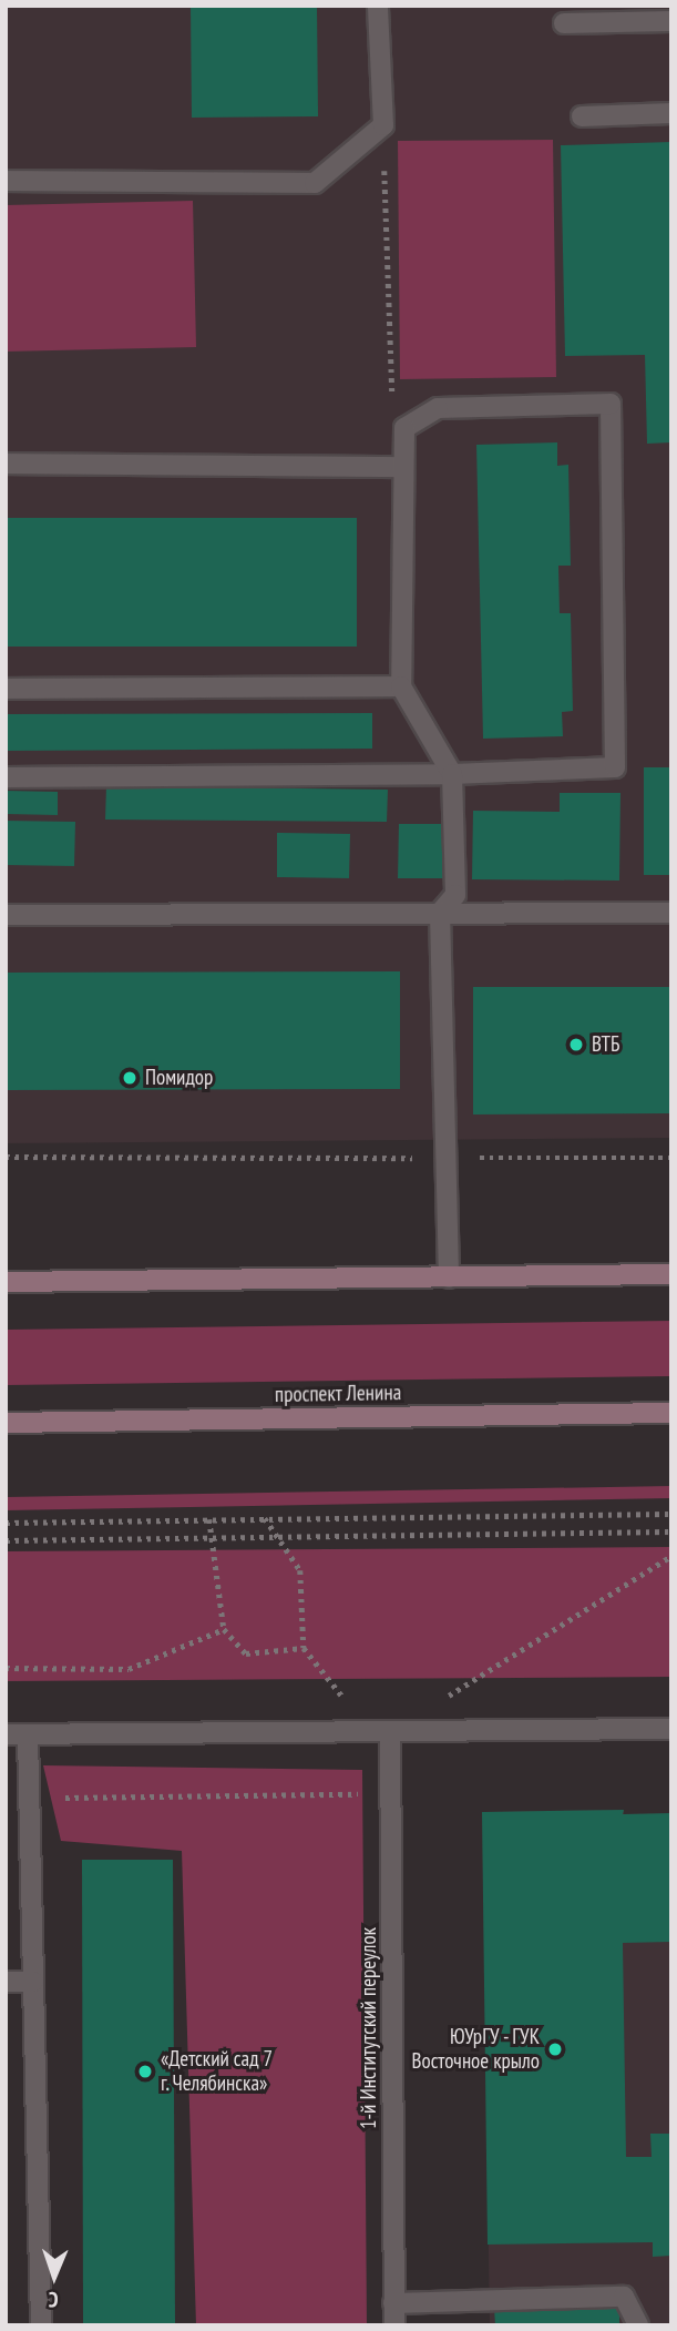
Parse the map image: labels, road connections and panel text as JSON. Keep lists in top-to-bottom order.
{
  "streets": {
    "main road": ["проспект Ленина"],
    "street": ["1-й Институтский переулок"]
  },
  "places": [
    "ВТБ",
    "Помидор",
    "ЮУрГУ - ГУК Восточное крыло",
    "«Детский сад 7 г. Челябинска»"
  ],
  "north": "bottom"
}
